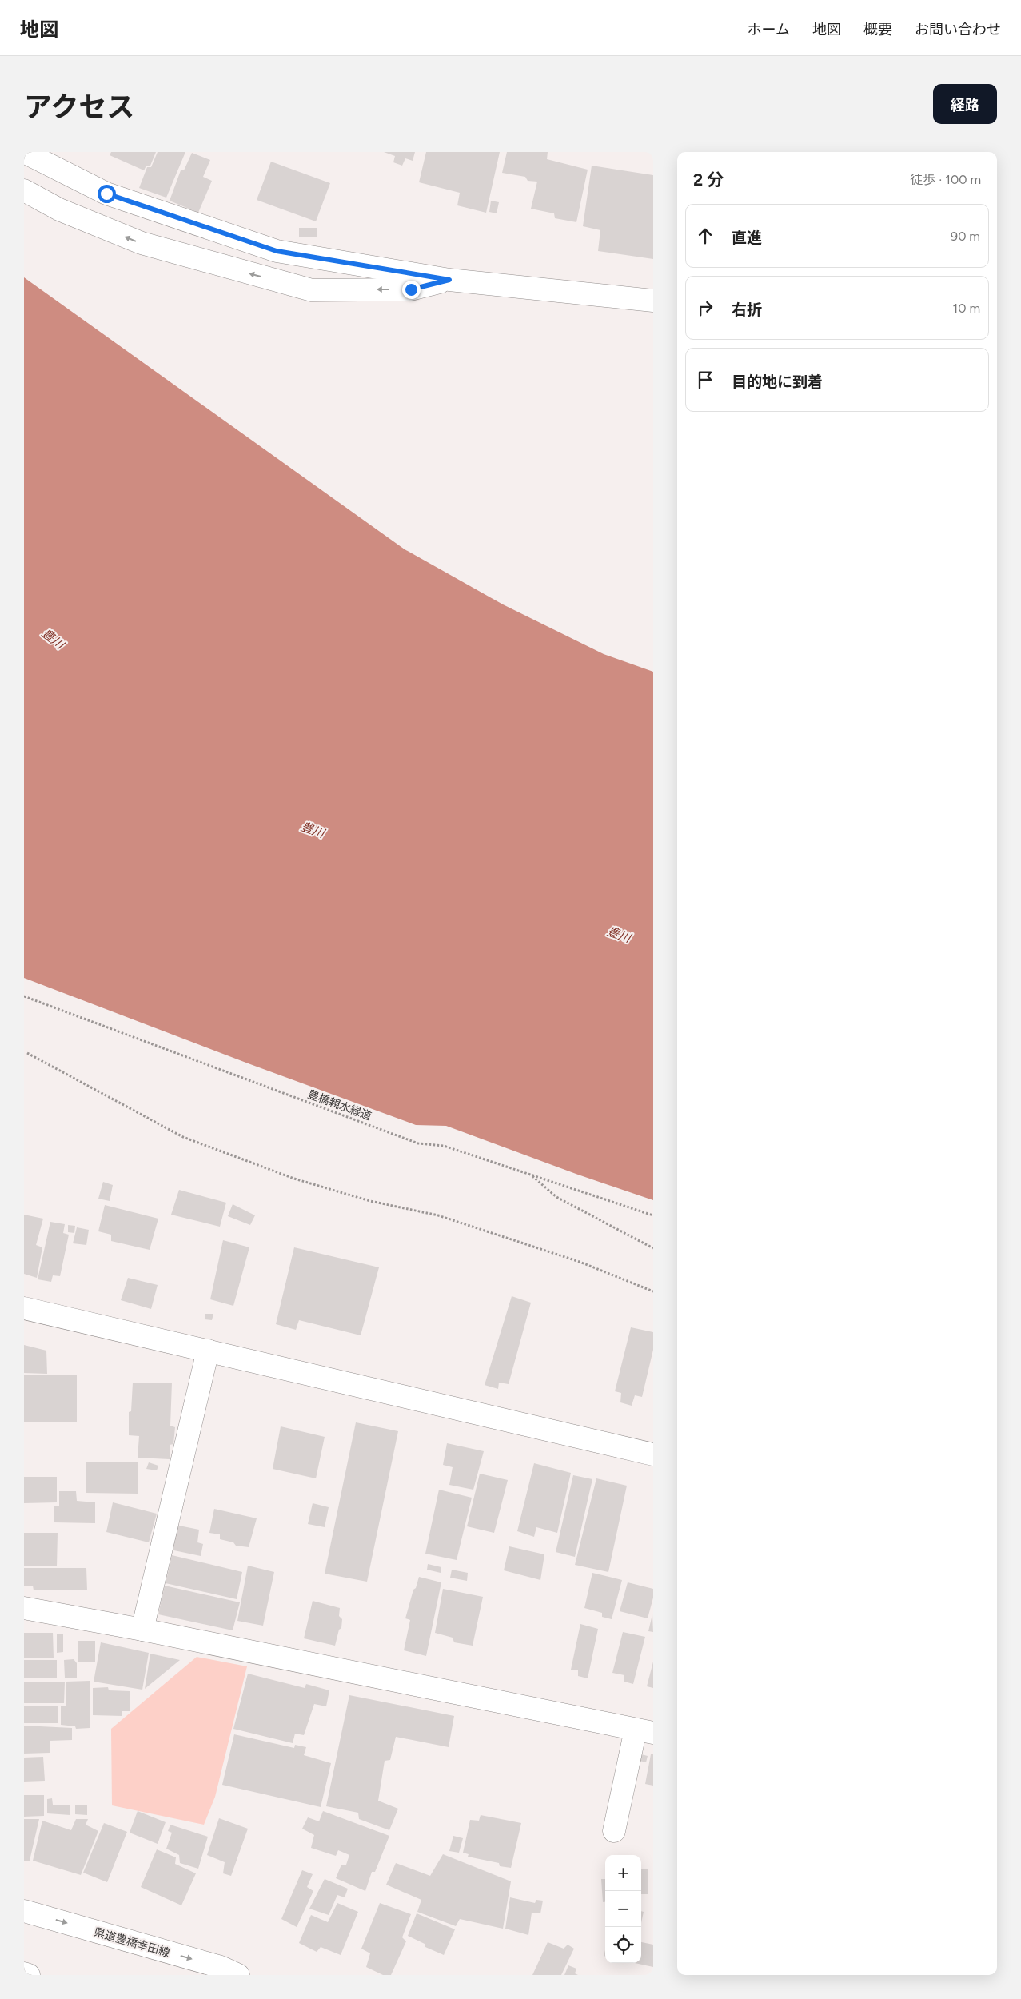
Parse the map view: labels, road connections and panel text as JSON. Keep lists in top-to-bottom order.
{
  "streets": {
    "street": ["県道豊橋幸田線"],
    "path": ["豊橋親水緑道"]
  },
  "one_way": ["県道豊橋幸田線"],
  "water": ["豊川"],
  "page": {
    "header": "地図",
    "nav": [
      "ホーム",
      "地図",
      "概要",
      "お問い合わせ"
    ],
    "title": "アクセス",
    "buttons": "経路",
    "heading": ["2 分", "徒歩 · 100 m"],
    "list": [
      ["直進", "90 m"],
      ["右折", "10 m"],
      "目的地に到着"
    ],
    "map_buttons": ["+", "−"]
  }
}
